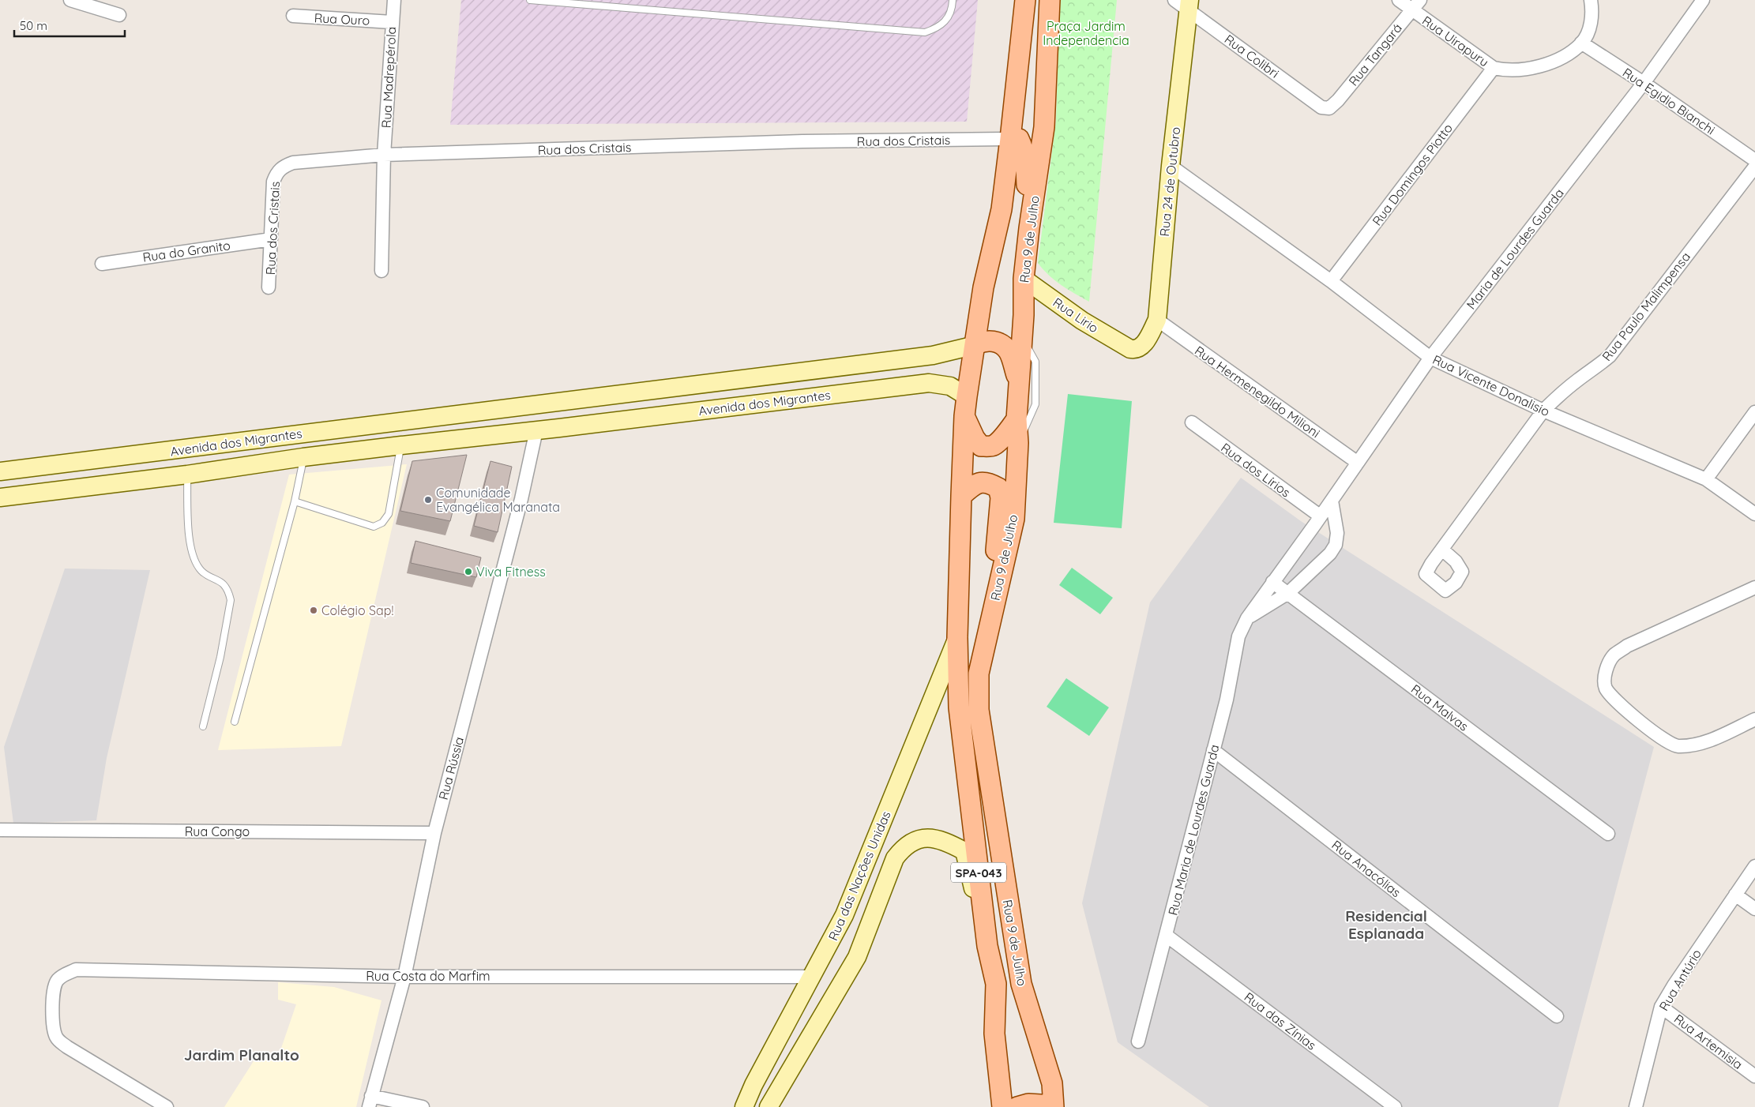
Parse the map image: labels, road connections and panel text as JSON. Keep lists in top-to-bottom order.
{
  "streets": {
    "main road": ["Rua 9 de Julho", "SPA-043"],
    "street": [
      "Rua Ouro",
      "Rua Uirapuru",
      "Rua Tangará",
      "Rua Colibri",
      "Rua Madrepérola",
      "Rua Egidio Bianchi",
      "Rua dos Cristais",
      "Rua Domingos Piotto",
      "Rua 24 de Outubro",
      "Maria de Lourdes Guarda",
      "Rua do Granito",
      "Rua Paulo Malimpensa",
      "Rua Lirio",
      "Rua Vicente Donalisio",
      "Rua Hermenegildo Milioni",
      "Avenida dos Migrantes",
      "Rua dos Lírios",
      "Rua Malvas",
      "Rua Rússia",
      "Rua Maria de Lourdes Guarda",
      "Rua Congo",
      "Rua Anacólias",
      "Rua das Nações Unidas",
      "Rua Costa do Marfim",
      "Rua Antúrio",
      "Rua das Zínias",
      "Rua Artemisia"
    ]
  },
  "crossings": [
    ["Rua Ouro", "Rua Madrepérola"],
    ["Rua Uirapuru", "Rua Tangará"],
    ["Rua Uirapuru", "Rua Egidio Bianchi"],
    ["Rua Uirapuru", "Rua Domingos Piotto"],
    ["Rua Tangará", "Rua Colibri"],
    ["Rua Colibri", "Rua 24 de Outubro"],
    ["Rua Madrepérola", "Rua dos Cristais"],
    ["Rua Egidio Bianchi", "Maria de Lourdes Guarda"],
    ["Rua dos Cristais", "Rua 9 de Julho"],
    ["Rua dos Cristais", "Rua do Granito"],
    ["Rua Domingos Piotto", "Rua Vicente Donalisio"],
    ["Rua 24 de Outubro", "Rua Lirio"],
    ["Rua 24 de Outubro", "Rua Vicente Donalisio"],
    ["Rua 24 de Outubro", "Rua Hermenegildo Milioni"],
    ["Rua 9 de Julho", "Rua Lirio"],
    ["Rua 9 de Julho", "Avenida dos Migrantes"],
    ["Rua 9 de Julho", "Rua das Nações Unidas"],
    ["Maria de Lourdes Guarda", "Rua Vicente Donalisio"],
    ["Maria de Lourdes Guarda", "Rua Hermenegildo Milioni"],
    ["Maria de Lourdes Guarda", "Rua Maria de Lourdes Guarda"],
    ["Rua Paulo Malimpensa", "Rua Vicente Donalisio"],
    ["Avenida dos Migrantes", "Rua Rússia"],
    ["Rua dos Lírios", "Rua Maria de Lourdes Guarda"],
    ["Rua Malvas", "Rua Maria de Lourdes Guarda"],
    ["Rua Rússia", "Rua Congo"],
    ["Rua Rússia", "Rua Costa do Marfim"],
    ["Rua Maria de Lourdes Guarda", "Rua Anacólias"],
    ["Rua Maria de Lourdes Guarda", "Rua das Zínias"],
    ["Rua das Nações Unidas", "Rua Costa do Marfim"],
    ["Rua Antúrio", "Rua Artemisia"]
  ],
  "districts": ["Residencial Esplanada", "Jardim Planalto"],
  "parks": ["Praça Jardim Independencia"],
  "places": ["Comunidade Evangélica Maranata", "Viva Fitness", "Colégio Sap!"],
  "scale_bar": "50 m"
}
